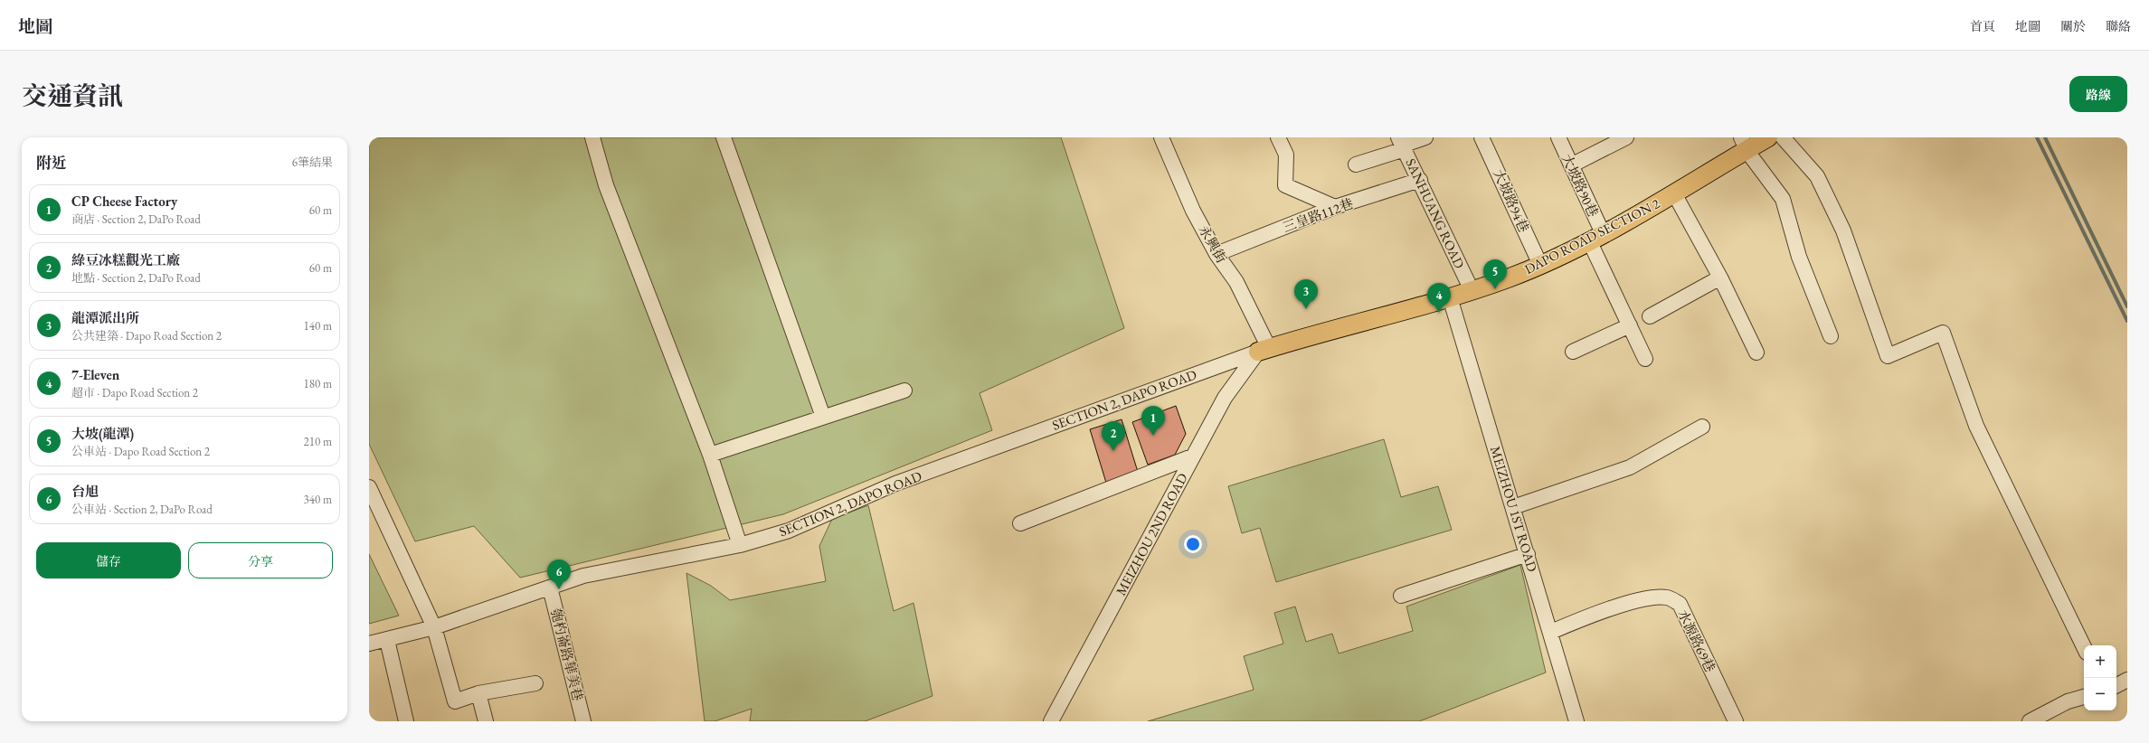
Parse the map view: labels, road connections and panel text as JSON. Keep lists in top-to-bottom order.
{
  "streets": {
    "main road": ["DAPO ROAD SECTION 2"],
    "street": [
      "大坡路90巷",
      "大坡路94巷",
      "SANHUANG ROAD",
      "三皇路112巷",
      "永興街",
      "SECTION 2, DAPO ROAD",
      "MEIZHOU 1ST ROAD",
      "MEIZHOU 2ND ROAD",
      "水源路69巷",
      "匏杓崙路華美巷"
    ]
  },
  "crossings": [
    ["大坡路90巷", "DAPO ROAD SECTION 2"],
    ["大坡路94巷", "DAPO ROAD SECTION 2"],
    ["SANHUANG ROAD", "三皇路112巷"],
    ["SANHUANG ROAD", "DAPO ROAD SECTION 2"],
    ["三皇路112巷", "永興街"],
    ["DAPO ROAD SECTION 2", "永興街"],
    ["DAPO ROAD SECTION 2", "SECTION 2, DAPO ROAD"],
    ["DAPO ROAD SECTION 2", "MEIZHOU 1ST ROAD"],
    ["DAPO ROAD SECTION 2", "MEIZHOU 2ND ROAD"],
    ["永興街", "SECTION 2, DAPO ROAD"],
    ["永興街", "MEIZHOU 2ND ROAD"],
    ["SECTION 2, DAPO ROAD", "MEIZHOU 2ND ROAD"],
    ["SECTION 2, DAPO ROAD", "匏杓崙路華美巷"],
    ["MEIZHOU 1ST ROAD", "水源路69巷"]
  ],
  "page": {
    "header": "地圖",
    "nav": [
      "首頁",
      "地圖",
      "關於",
      "聯絡"
    ],
    "title": "交通資訊",
    "buttons": [
      "路線",
      ["儲存", "分享"]
    ],
    "heading": ["附近", "6筆結果"],
    "list": [
      {
        "mark": "1",
        "name": "CP Cheese Factory",
        "note": "商店 · Section 2, DaPo Road",
        "value": "60 m"
      },
      {
        "mark": "2",
        "name": "綠豆冰糕觀光工廠",
        "note": "地點 · Section 2, DaPo Road",
        "value": "60 m"
      },
      {
        "mark": "3",
        "name": "龍潭派出所",
        "note": "公共建築 · Dapo Road Section 2",
        "value": "140 m"
      },
      {
        "mark": "4",
        "name": "7-Eleven",
        "note": "超市 · Dapo Road Section 2",
        "value": "180 m"
      },
      {
        "mark": "5",
        "name": "大坡(龍潭)",
        "note": "公車站 · Dapo Road Section 2",
        "value": "210 m"
      },
      {
        "mark": "6",
        "name": "台旭",
        "note": "公車站 · Section 2, DaPo Road",
        "value": "340 m"
      }
    ],
    "pins": [
      "5",
      "3",
      "4",
      "1",
      "2",
      "6"
    ],
    "map_buttons": ["+", "−"]
  }
}
